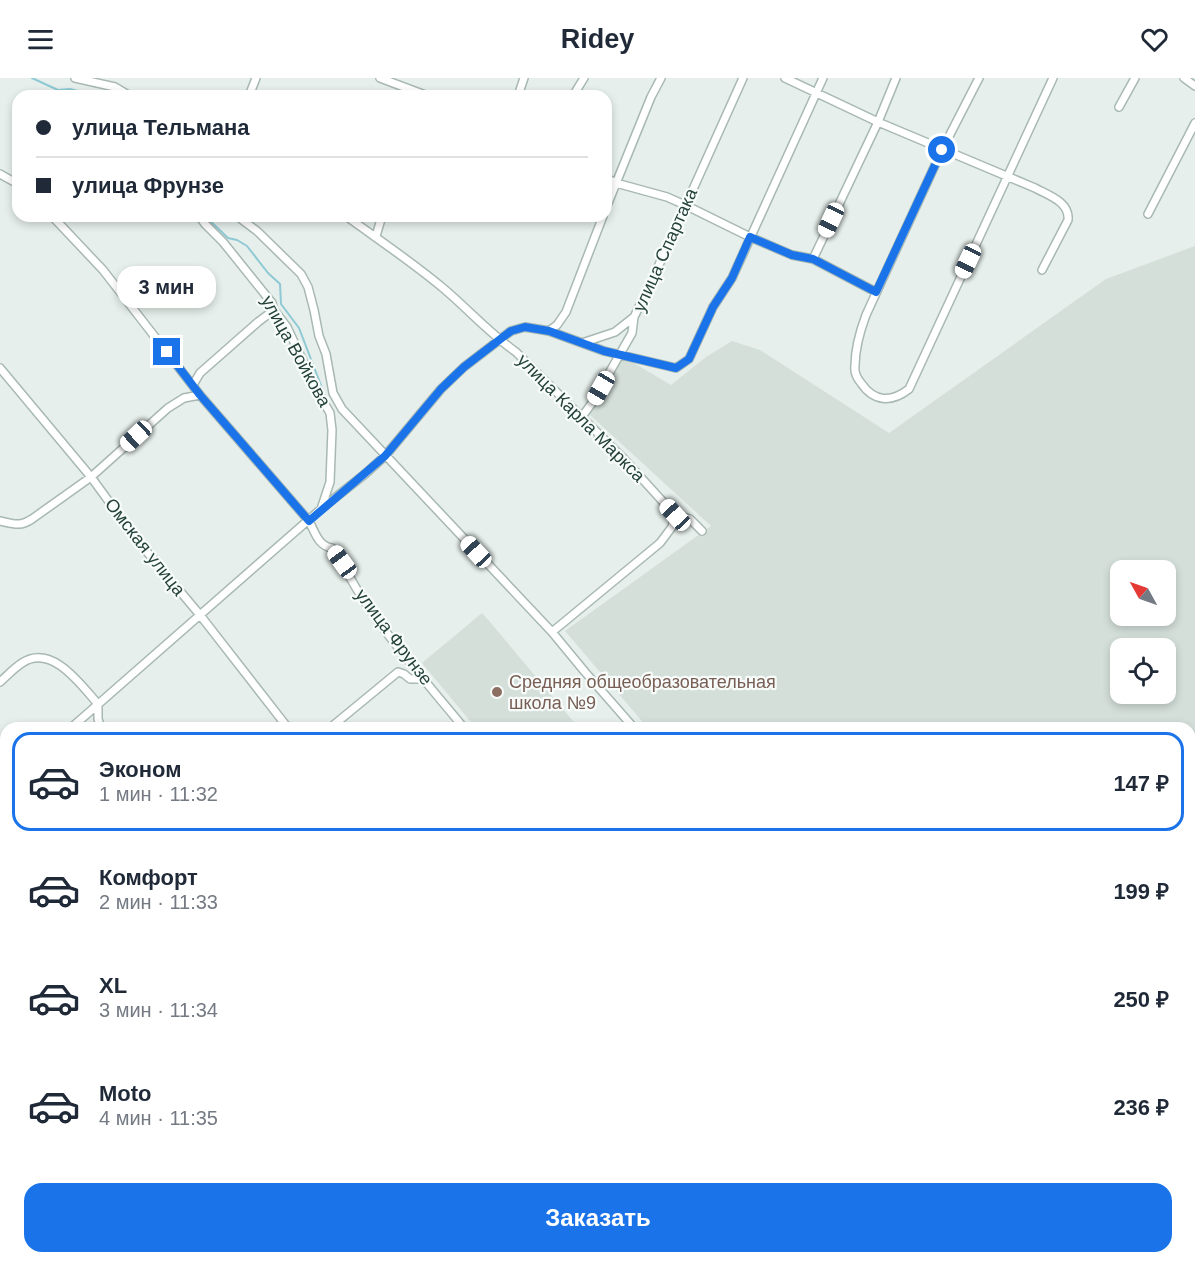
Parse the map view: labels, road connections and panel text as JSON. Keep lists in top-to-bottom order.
{
  "streets": {
    "street": [
      "улица Спартака",
      "улица Войкова",
      "улица Карла Маркса",
      "Омская улица",
      "улица Фрунзе"
    ]
  },
  "crossings": [
    ["улица Спартака", "улица Карла Маркса"]
  ],
  "places": ["Средняя общеобразовательная школа №9"],
  "north": "top left",
  "page": {
    "header": "Ridey",
    "banner": ["улица Тельмана", "улица Фрунзе"],
    "bubble": "3 мин",
    "list": [
      {
        "name": "Эконом",
        "note": "1 мин · 11:32",
        "value": "147 ₽"
      },
      {
        "name": "Комфорт",
        "note": "2 мин · 11:33",
        "value": "199 ₽"
      },
      {
        "name": "XL",
        "note": "3 мин · 11:34",
        "value": "250 ₽"
      },
      {
        "name": "Moto",
        "note": "4 мин · 11:35",
        "value": "236 ₽"
      }
    ],
    "buttons": "Заказать"
  }
}
